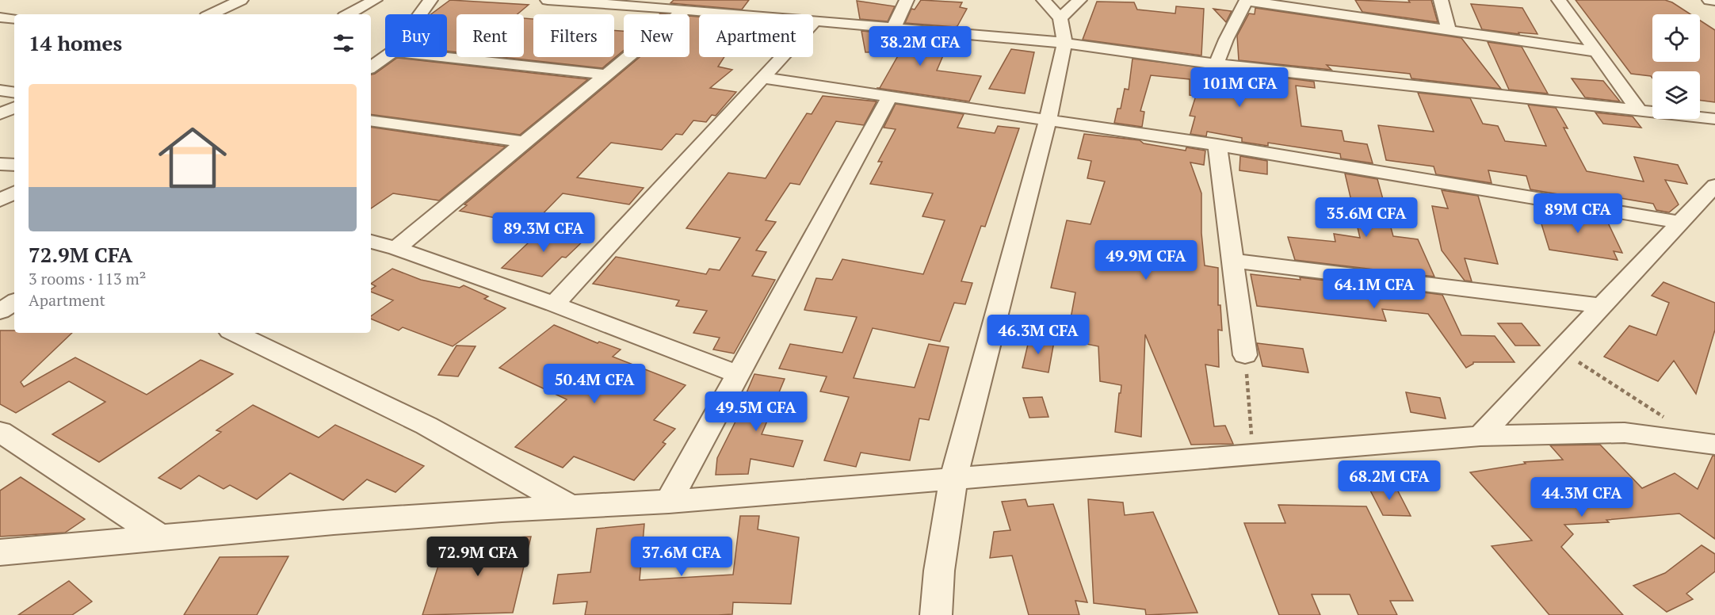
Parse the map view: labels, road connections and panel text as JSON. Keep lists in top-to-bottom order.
{
  "page": {
    "chip": [
      "Buy",
      "Rent",
      "Filters",
      "New",
      "Apartment"
    ],
    "heading": "14 homes",
    "price": [
      "38.2M CFA",
      "101M CFA",
      "89M CFA",
      "35.6M CFA",
      "89.3M CFA",
      "49.9M CFA",
      "64.1M CFA",
      "46.3M CFA",
      "50.4M CFA",
      "49.5M CFA",
      "68.2M CFA",
      "44.3M CFA",
      "72.9M CFA",
      "37.6M CFA"
    ],
    "list": [
      {
        "name": "72.9M CFA",
        "note": "3 rooms · 113 m² · Apartment"
      }
    ]
  }
}
